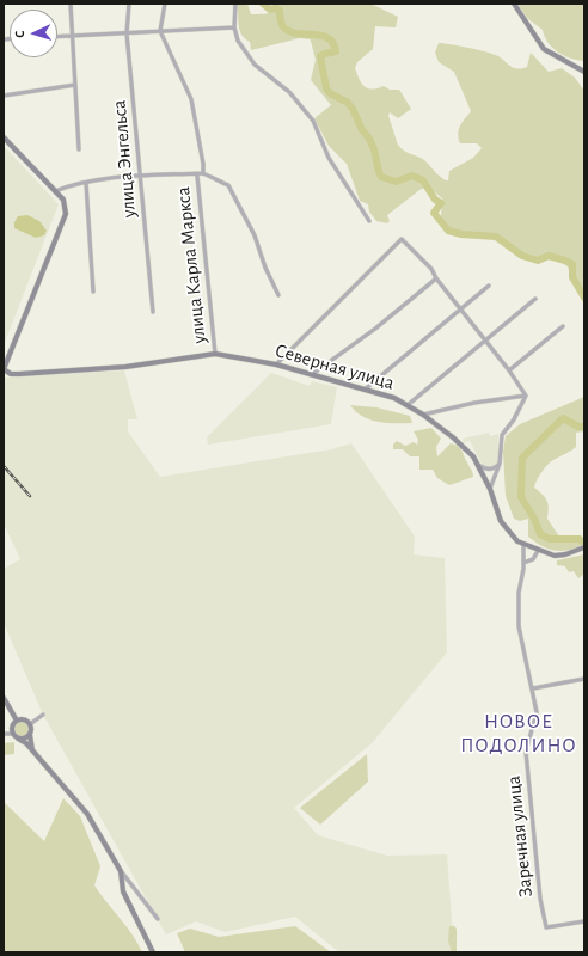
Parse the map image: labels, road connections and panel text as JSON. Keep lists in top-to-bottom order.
{
  "streets": {
    "street": [
      "улица Энгельса",
      "улица Карла Маркса",
      "Северная улица",
      "Заречная улица"
    ]
  },
  "crossings": [
    ["улица Карла Маркса", "Северная улица"],
    ["Северная улица", "Заречная улица"]
  ],
  "districts": ["НОВОЕ ПОДОЛИНО"],
  "north": "left"
}
